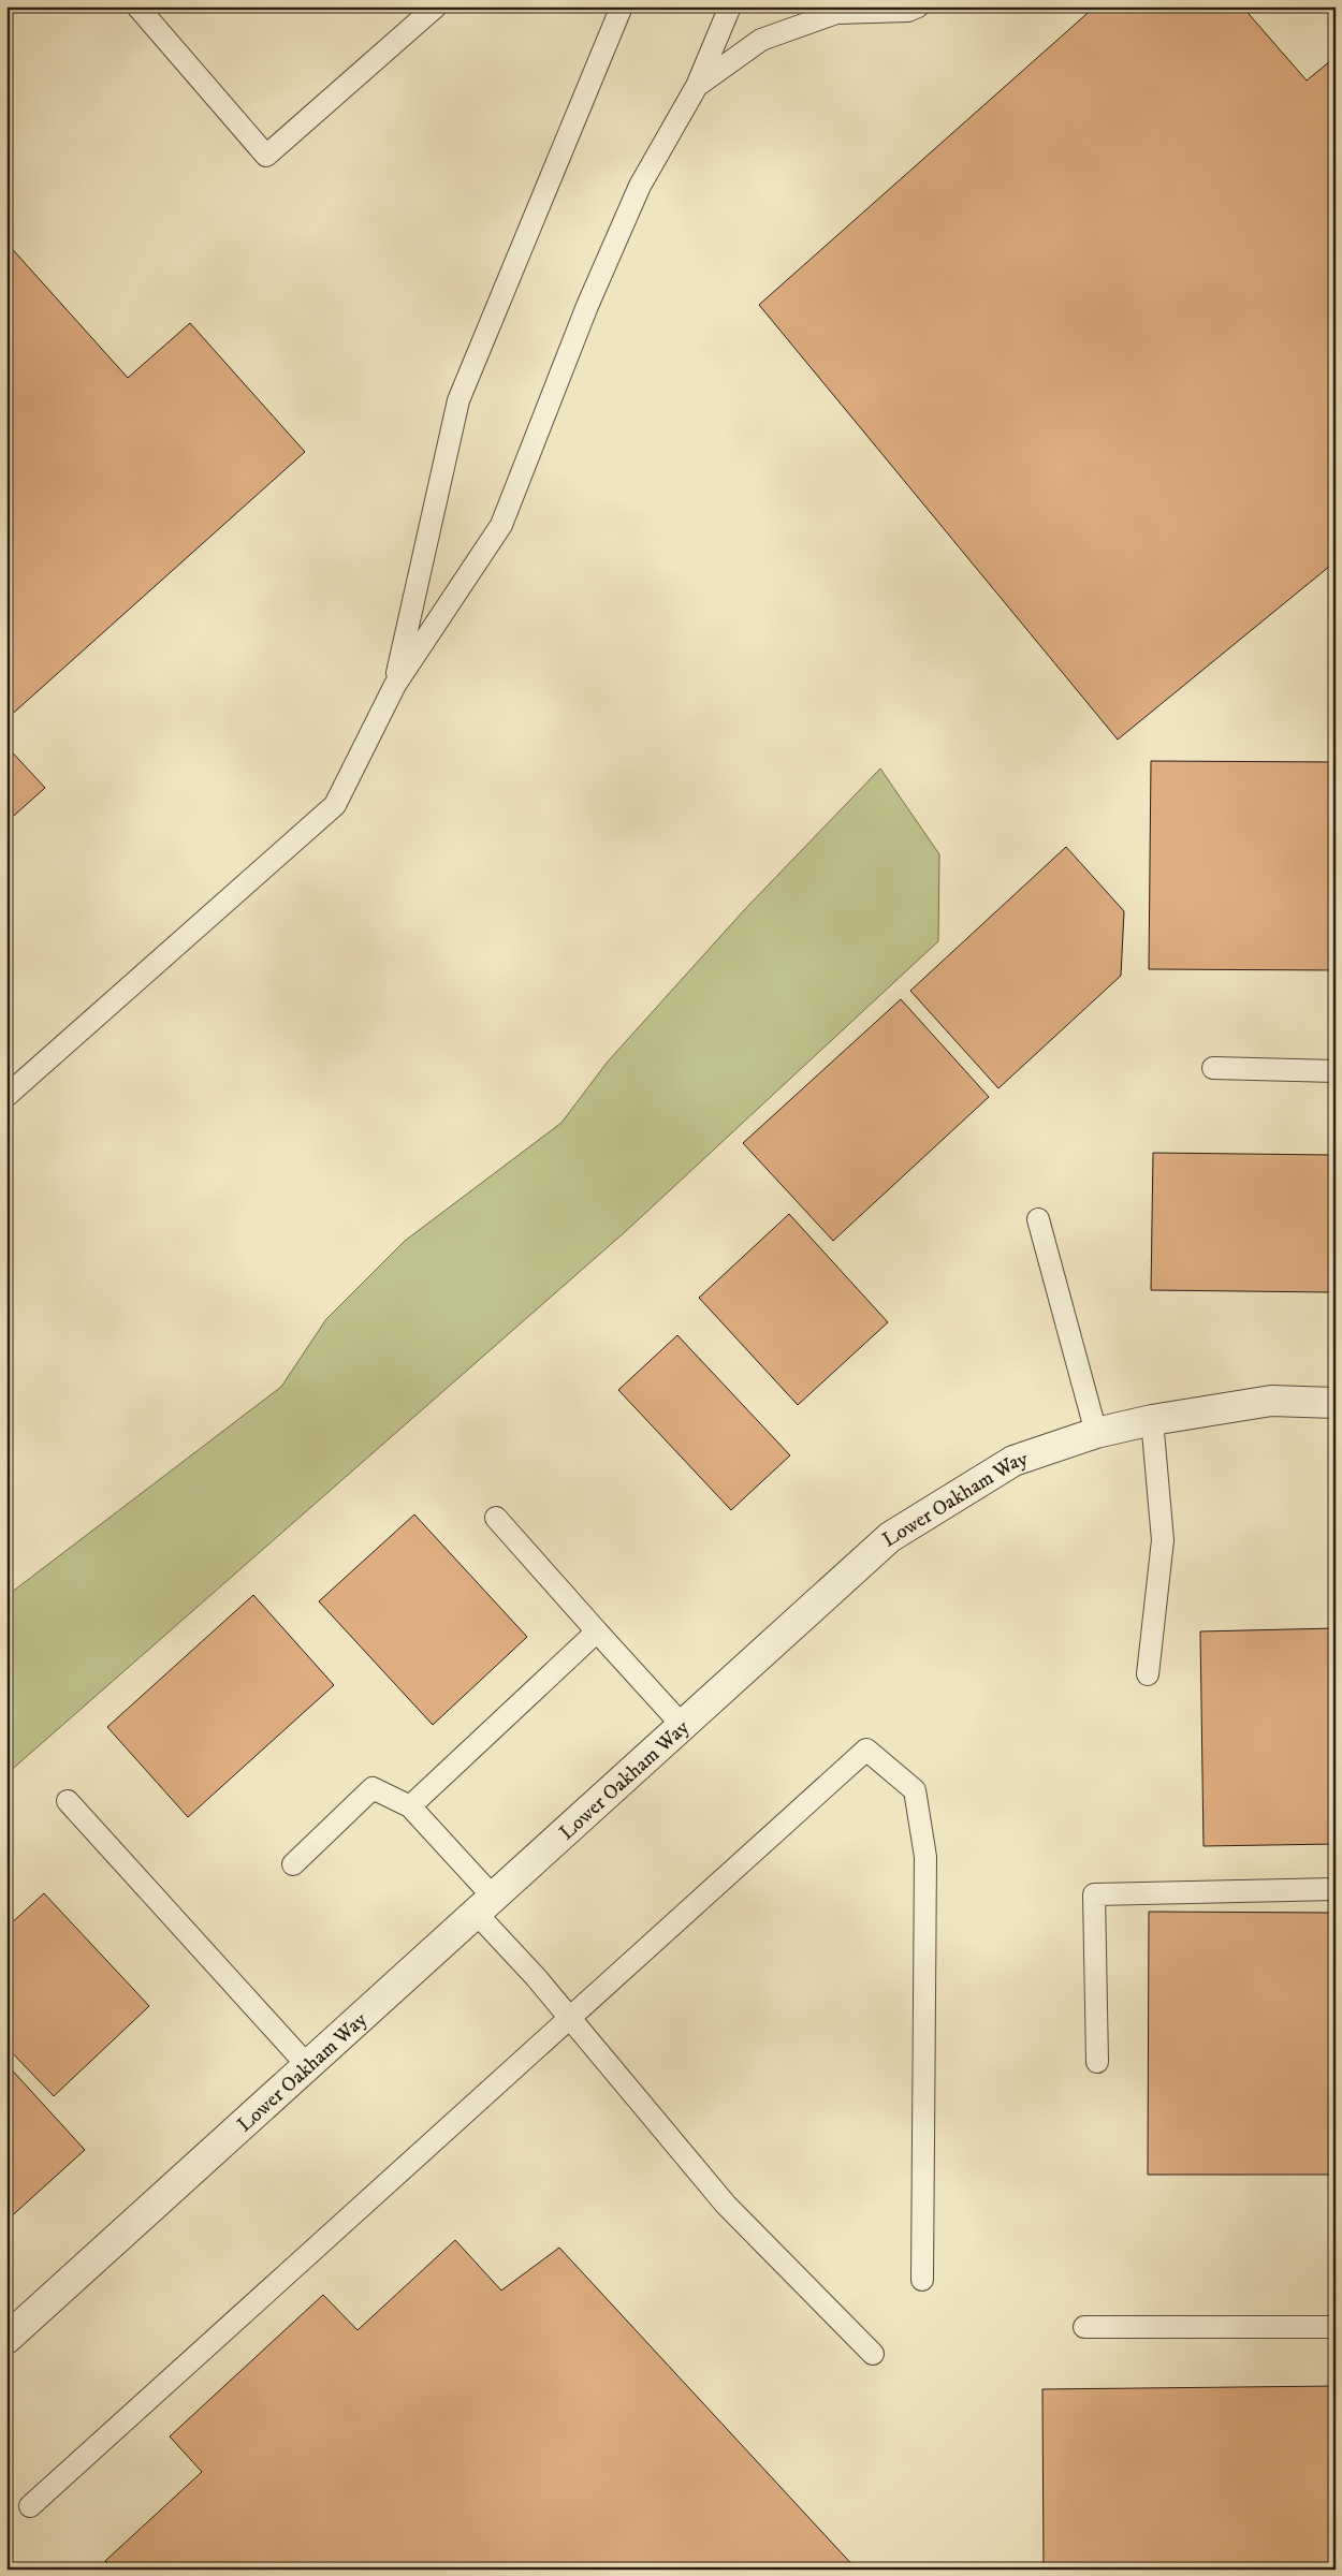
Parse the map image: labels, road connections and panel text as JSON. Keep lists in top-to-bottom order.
{
  "streets": {
    "street": ["Lower Oakham Way"]
  }
}
